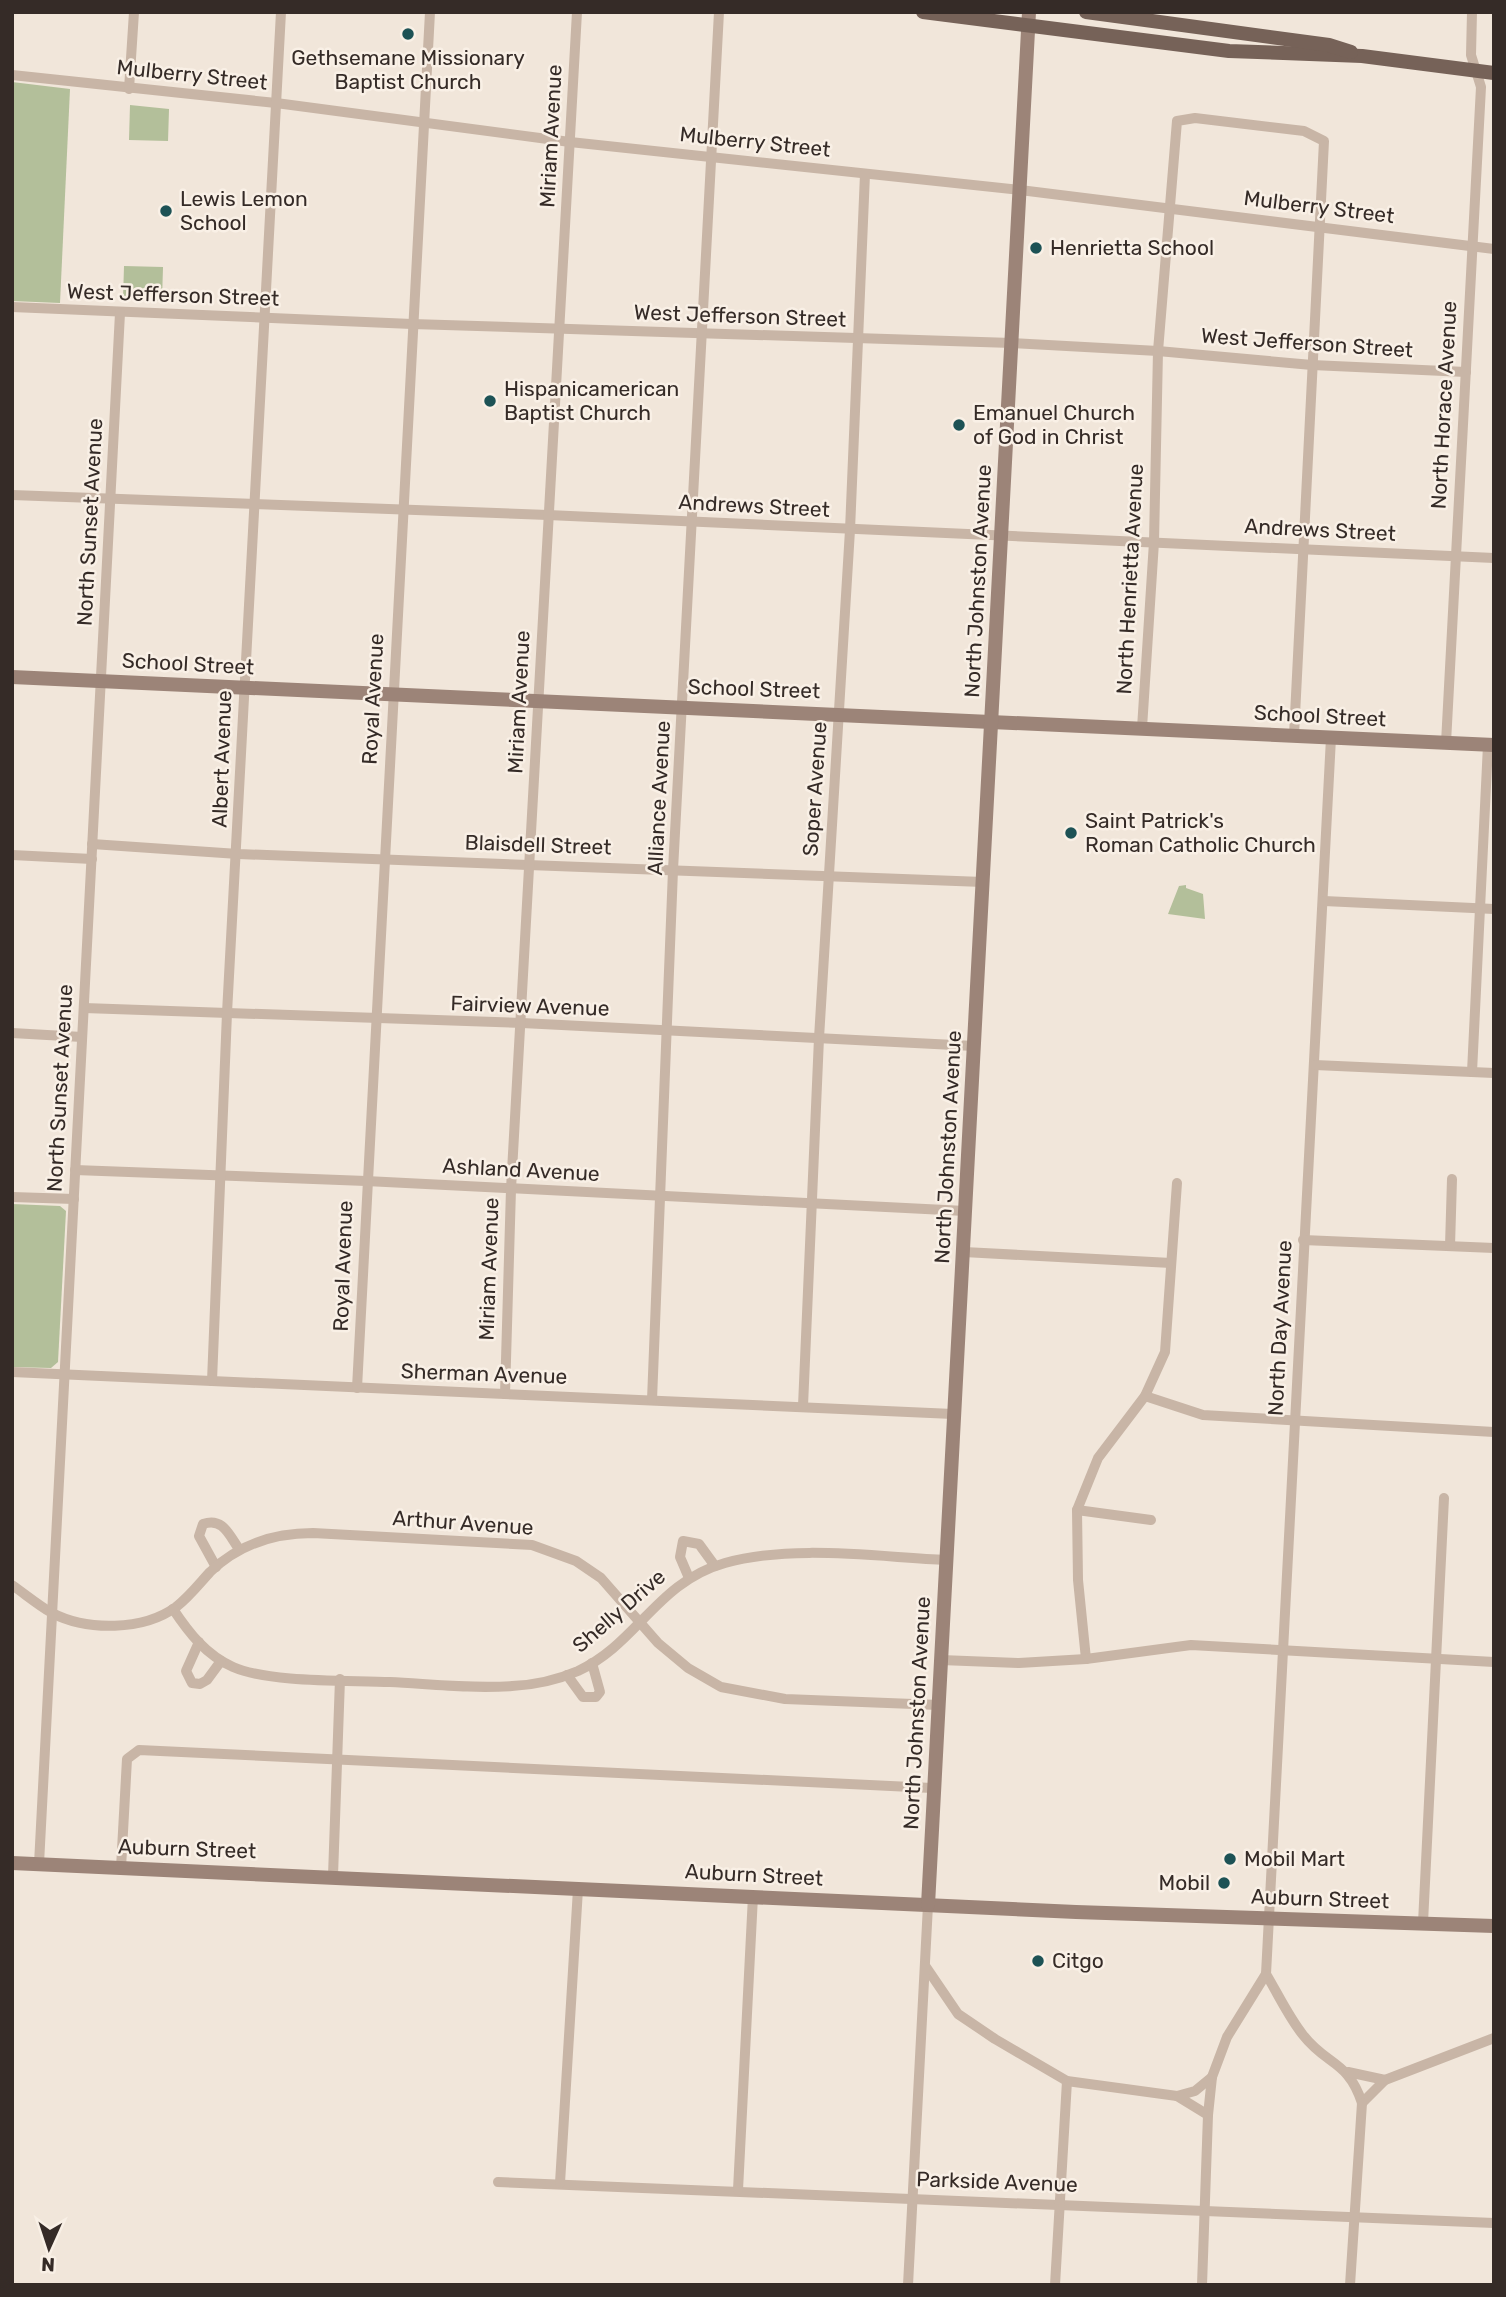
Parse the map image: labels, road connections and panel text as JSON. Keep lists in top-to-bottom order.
{
  "streets": {
    "main road": ["North Johnston Avenue", "School Street", "Auburn Street"],
    "street": [
      "Mulberry Street",
      "Miriam Avenue",
      "West Jefferson Street",
      "North Horace Avenue",
      "Andrews Street",
      "North Sunset Avenue",
      "North Henrietta Avenue",
      "Royal Avenue",
      "Albert Avenue",
      "Soper Avenue",
      "Alliance Avenue",
      "Blaisdell Street",
      "Fairview Avenue",
      "Ashland Avenue",
      "North Day Avenue",
      "Sherman Avenue",
      "Arthur Avenue",
      "Shelly Drive",
      "Parkside Avenue"
    ]
  },
  "crossings": [
    ["Mulberry Street", "Miriam Avenue"],
    ["Mulberry Street", "North Horace Avenue"],
    ["Mulberry Street", "North Henrietta Avenue"],
    ["Mulberry Street", "North Johnston Avenue"],
    ["Mulberry Street", "Royal Avenue"],
    ["Mulberry Street", "Albert Avenue"],
    ["Mulberry Street", "Soper Avenue"],
    ["Mulberry Street", "Alliance Avenue"],
    ["Miriam Avenue", "West Jefferson Street"],
    ["Miriam Avenue", "Andrews Street"],
    ["Miriam Avenue", "School Street"],
    ["Miriam Avenue", "Blaisdell Street"],
    ["Miriam Avenue", "Fairview Avenue"],
    ["Miriam Avenue", "Ashland Avenue"],
    ["Miriam Avenue", "Sherman Avenue"],
    ["West Jefferson Street", "North Horace Avenue"],
    ["West Jefferson Street", "North Sunset Avenue"],
    ["West Jefferson Street", "North Henrietta Avenue"],
    ["West Jefferson Street", "North Johnston Avenue"],
    ["West Jefferson Street", "Royal Avenue"],
    ["West Jefferson Street", "Albert Avenue"],
    ["West Jefferson Street", "Soper Avenue"],
    ["West Jefferson Street", "Alliance Avenue"],
    ["North Horace Avenue", "Andrews Street"],
    ["North Horace Avenue", "School Street"],
    ["Andrews Street", "North Sunset Avenue"],
    ["Andrews Street", "North Henrietta Avenue"],
    ["Andrews Street", "North Johnston Avenue"],
    ["Andrews Street", "Royal Avenue"],
    ["Andrews Street", "Albert Avenue"],
    ["Andrews Street", "Soper Avenue"],
    ["Andrews Street", "Alliance Avenue"],
    ["North Sunset Avenue", "School Street"],
    ["North Sunset Avenue", "Blaisdell Street"],
    ["North Sunset Avenue", "Fairview Avenue"],
    ["North Sunset Avenue", "Ashland Avenue"],
    ["North Sunset Avenue", "Sherman Avenue"],
    ["North Sunset Avenue", "Arthur Avenue"],
    ["North Sunset Avenue", "Auburn Street"],
    ["North Henrietta Avenue", "School Street"],
    ["North Johnston Avenue", "School Street"],
    ["North Johnston Avenue", "Blaisdell Street"],
    ["North Johnston Avenue", "Fairview Avenue"],
    ["North Johnston Avenue", "Ashland Avenue"],
    ["North Johnston Avenue", "Sherman Avenue"],
    ["North Johnston Avenue", "Arthur Avenue"],
    ["North Johnston Avenue", "Shelly Drive"],
    ["North Johnston Avenue", "Auburn Street"],
    ["North Johnston Avenue", "Parkside Avenue"],
    ["School Street", "Royal Avenue"],
    ["School Street", "Albert Avenue"],
    ["School Street", "Soper Avenue"],
    ["School Street", "Alliance Avenue"],
    ["School Street", "North Day Avenue"],
    ["Royal Avenue", "Blaisdell Street"],
    ["Royal Avenue", "Fairview Avenue"],
    ["Royal Avenue", "Ashland Avenue"],
    ["Royal Avenue", "Sherman Avenue"],
    ["Albert Avenue", "Blaisdell Street"],
    ["Albert Avenue", "Fairview Avenue"],
    ["Albert Avenue", "Ashland Avenue"],
    ["Albert Avenue", "Sherman Avenue"],
    ["Soper Avenue", "Blaisdell Street"],
    ["Soper Avenue", "Fairview Avenue"],
    ["Soper Avenue", "Ashland Avenue"],
    ["Soper Avenue", "Sherman Avenue"],
    ["Alliance Avenue", "Blaisdell Street"],
    ["Alliance Avenue", "Fairview Avenue"],
    ["Alliance Avenue", "Ashland Avenue"],
    ["Alliance Avenue", "Sherman Avenue"],
    ["North Day Avenue", "Auburn Street"],
    ["Arthur Avenue", "Shelly Drive"]
  ],
  "places": [
    "Gethsemane Missionary Baptist Church",
    "Lewis Lemon School",
    "Henrietta School",
    "Hispanicamerican Baptist Church",
    "Emanuel Church of God in Christ",
    "Saint Patrick's Roman Catholic Church",
    "Mobil Mart",
    "Mobil",
    "Citgo"
  ],
  "north": "bottom"
}
